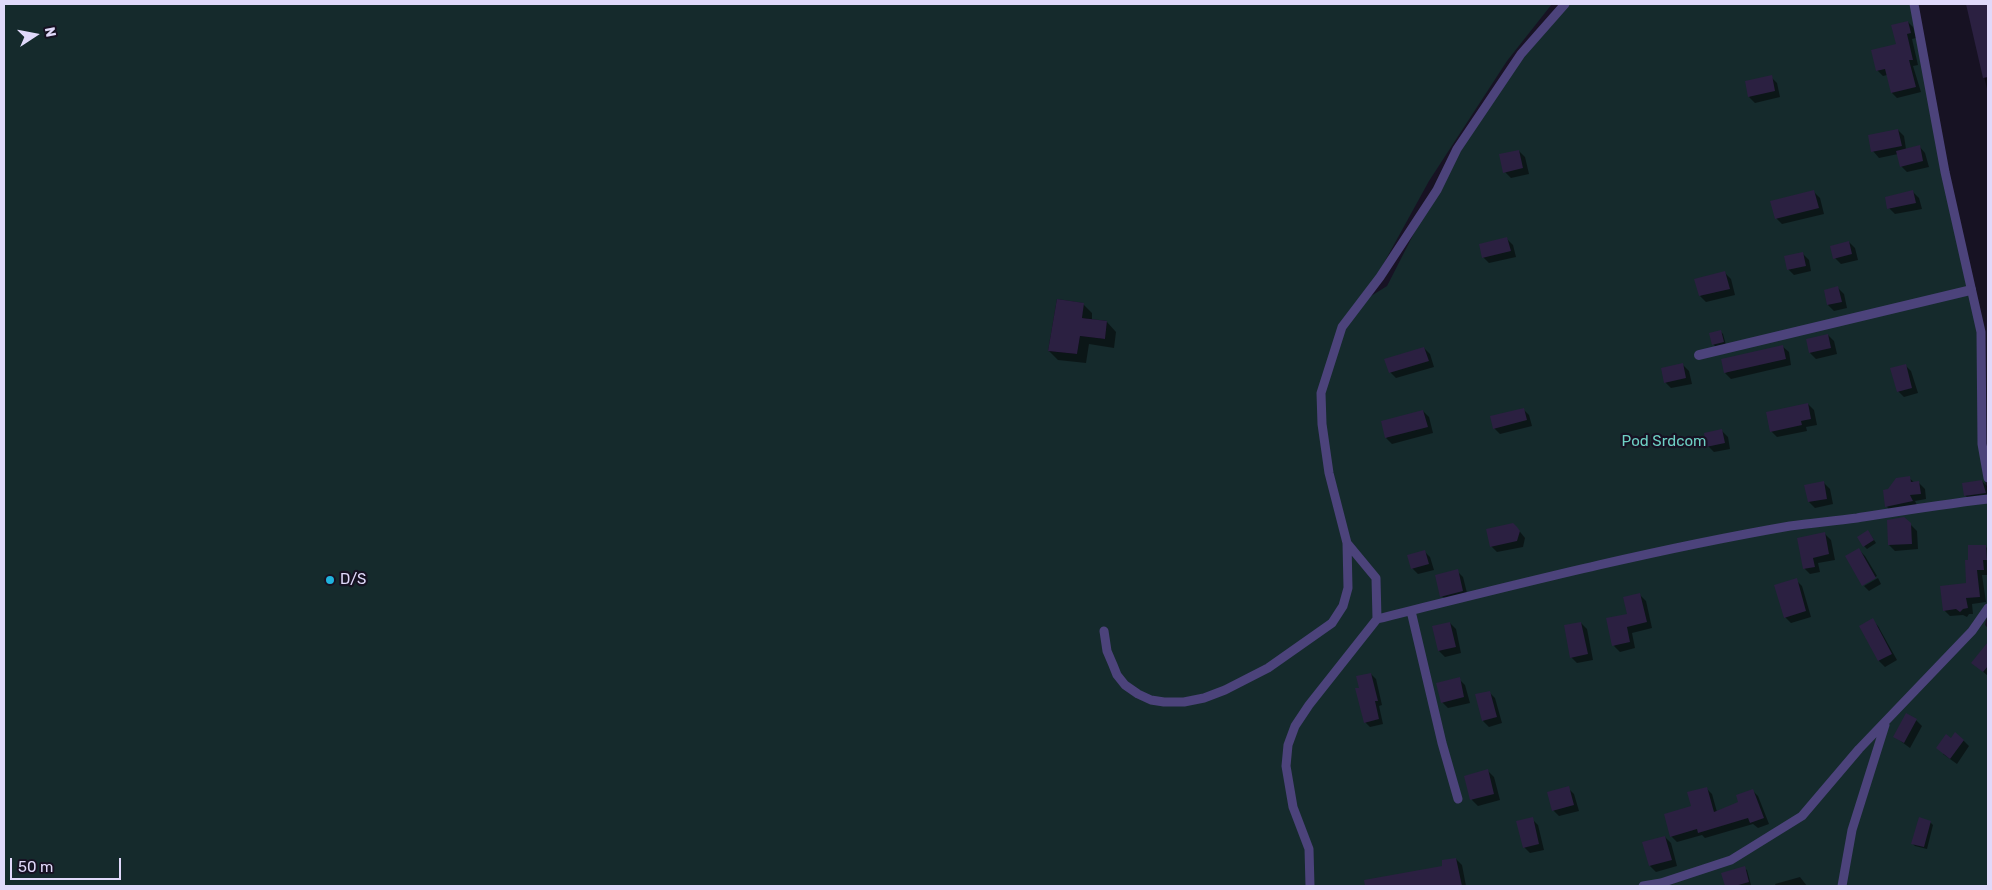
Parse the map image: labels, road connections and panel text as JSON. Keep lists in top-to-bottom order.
{
  "parks": ["Pod Srdcom"],
  "places": ["D/S"],
  "scale_bar": "50 m",
  "north": "right"
}
